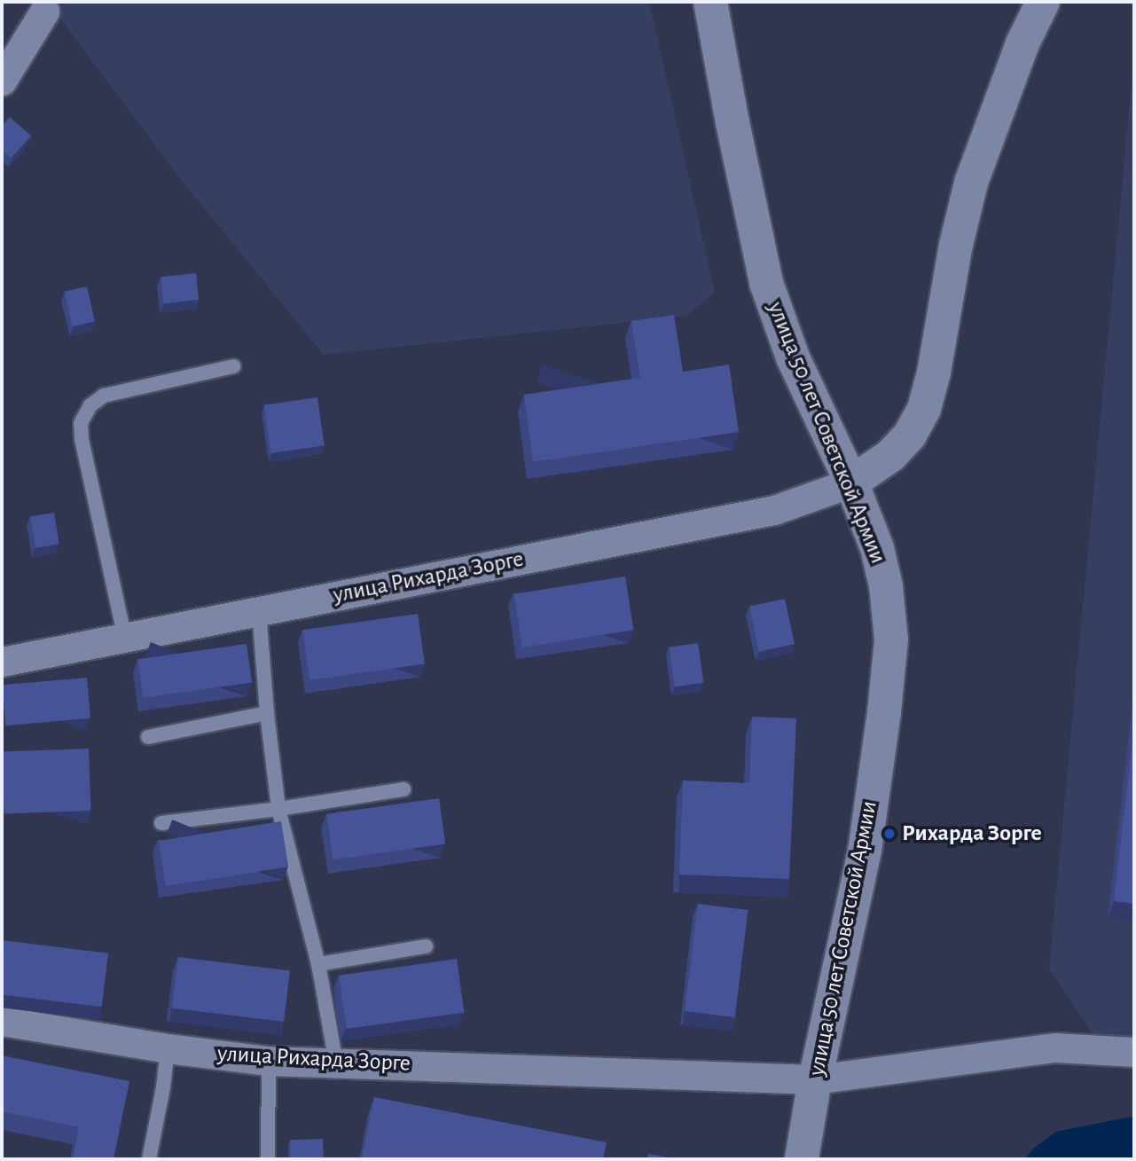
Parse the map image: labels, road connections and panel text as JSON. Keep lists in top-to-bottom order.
{
  "streets": {
    "main road": ["улица 50 лет Советской Армии"],
    "street": ["улица Рихарда Зорге"]
  },
  "crossings": [
    ["улица 50 лет Советской Армии", "улица Рихарда Зорге"]
  ],
  "places": ["Рихарда Зорге"]
}
